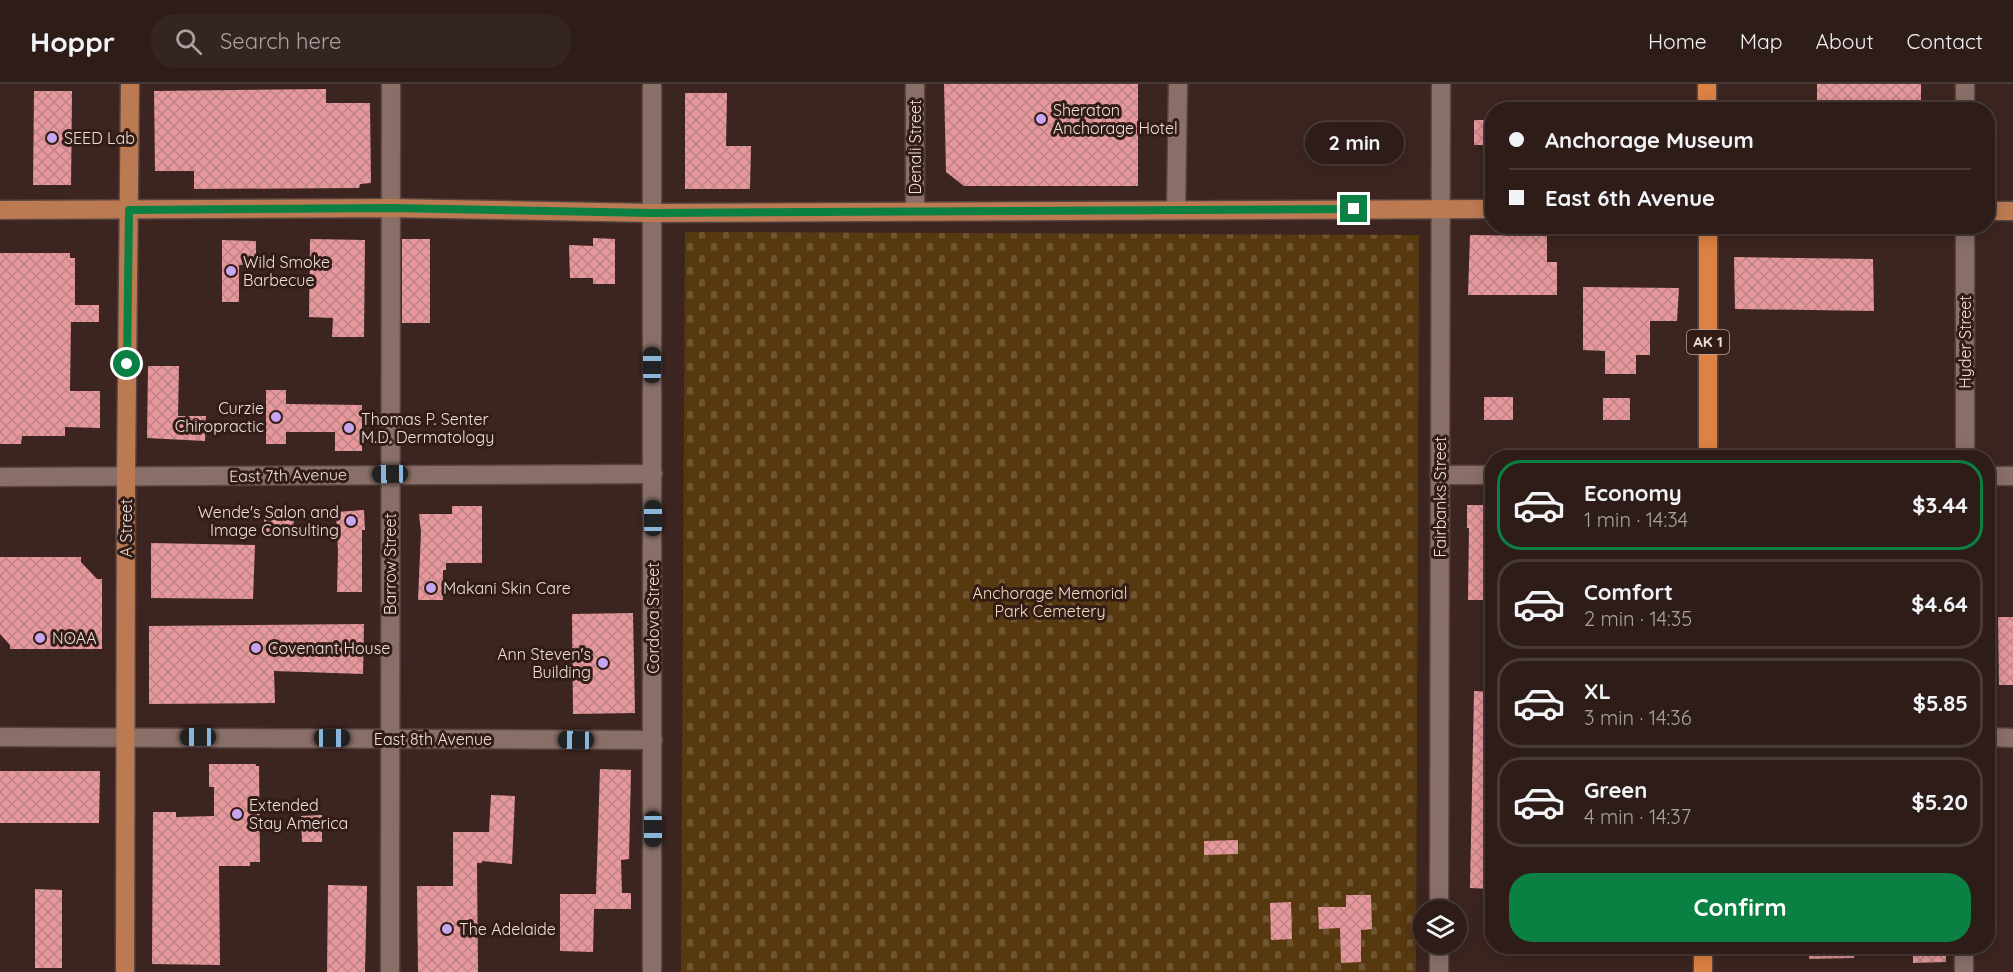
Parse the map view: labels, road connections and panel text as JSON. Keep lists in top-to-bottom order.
{
  "streets": {
    "highway": ["AK 1"],
    "main road": ["A Street"],
    "street": [
      "Denali Street",
      "Hyder Street",
      "East 7th Avenue",
      "Fairbanks Street",
      "Barrow Street",
      "Cordova Street",
      "East 8th Avenue"
    ]
  },
  "crossings": [
    ["East 7th Avenue", "A Street"],
    ["East 7th Avenue", "Barrow Street"],
    ["East 7th Avenue", "Cordova Street"],
    ["A Street", "East 8th Avenue"],
    ["Barrow Street", "East 8th Avenue"],
    ["Cordova Street", "East 8th Avenue"]
  ],
  "parks": ["Anchorage Memorial Park Cemetery"],
  "places": [
    "Sheraton Anchorage Hotel",
    "SEED Lab",
    "Wild Smoke Barbecue",
    "Curzie Chiropractic",
    "Thomas P. Senter M.D. Dermatology",
    "Wende's Salon and Image Consulting",
    "Makani Skin Care",
    "NOAA",
    "Covenant House",
    "Ann Steven's Building",
    "Extended Stay America",
    "The Adelaide"
  ],
  "page": {
    "header": "Hoppr",
    "search": "Search here",
    "nav": [
      "Home",
      "Map",
      "About",
      "Contact"
    ],
    "banner": ["Anchorage Museum", "East 6th Avenue"],
    "bubble": "2 min",
    "list": [
      {
        "name": "Economy",
        "note": "1 min · 14:34",
        "value": "$3.44"
      },
      {
        "name": "Comfort",
        "note": "2 min · 14:35",
        "value": "$4.64"
      },
      {
        "name": "XL",
        "note": "3 min · 14:36",
        "value": "$5.85"
      },
      {
        "name": "Green",
        "note": "4 min · 14:37",
        "value": "$5.20"
      }
    ],
    "buttons": "Confirm"
  }
}
